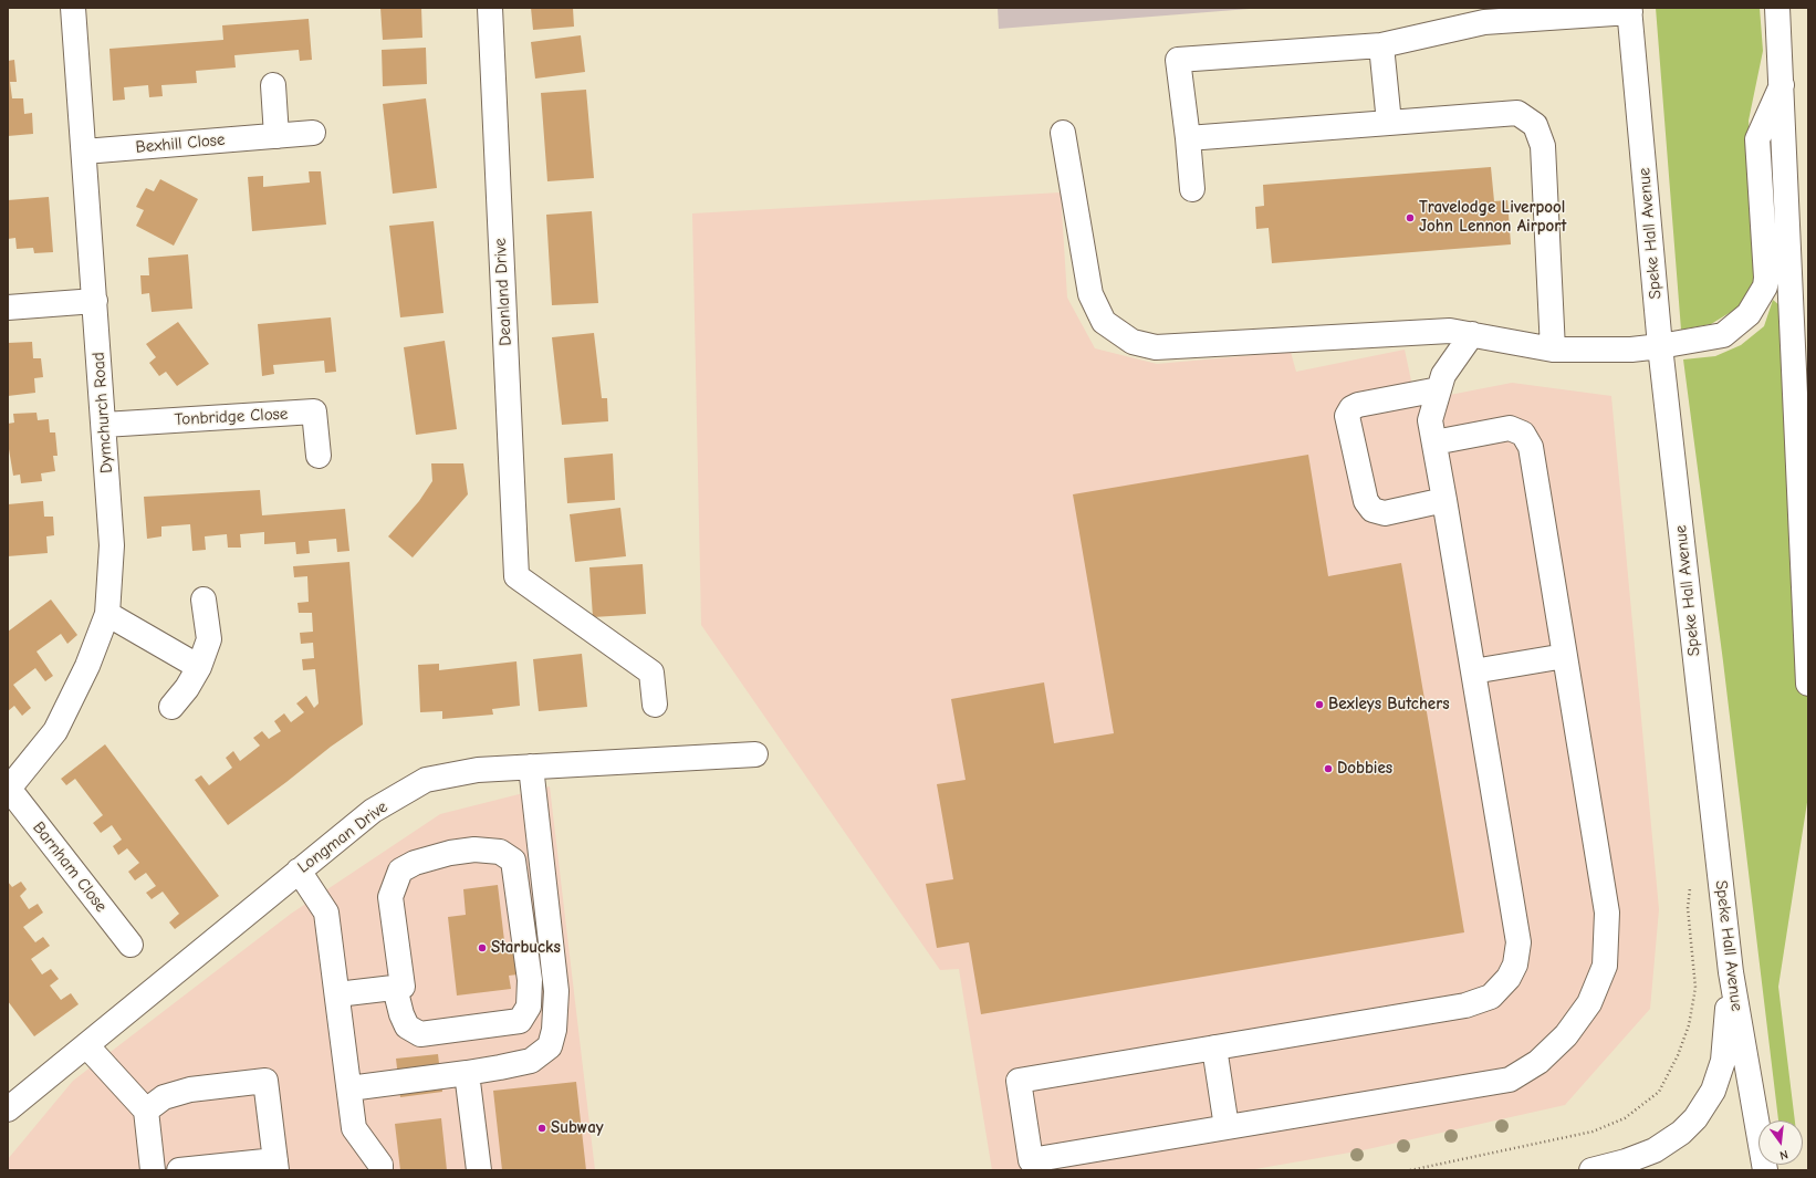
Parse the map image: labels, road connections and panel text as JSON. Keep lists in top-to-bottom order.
{
  "streets": {
    "street": [
      "Bexhill Close",
      "Speke Hall Avenue",
      "Deanland Drive",
      "Dymchurch Road",
      "Tonbridge Close",
      "Longman Drive",
      "Barnham Close"
    ]
  },
  "crossings": [
    ["Bexhill Close", "Dymchurch Road"],
    ["Dymchurch Road", "Tonbridge Close"],
    ["Dymchurch Road", "Barnham Close"]
  ],
  "places": [
    "Travelodge Liverpool John Lennon Airport",
    "Bexleys Butchers",
    "Dobbies",
    "Starbucks",
    "Subway"
  ],
  "north": "bottom"
}
